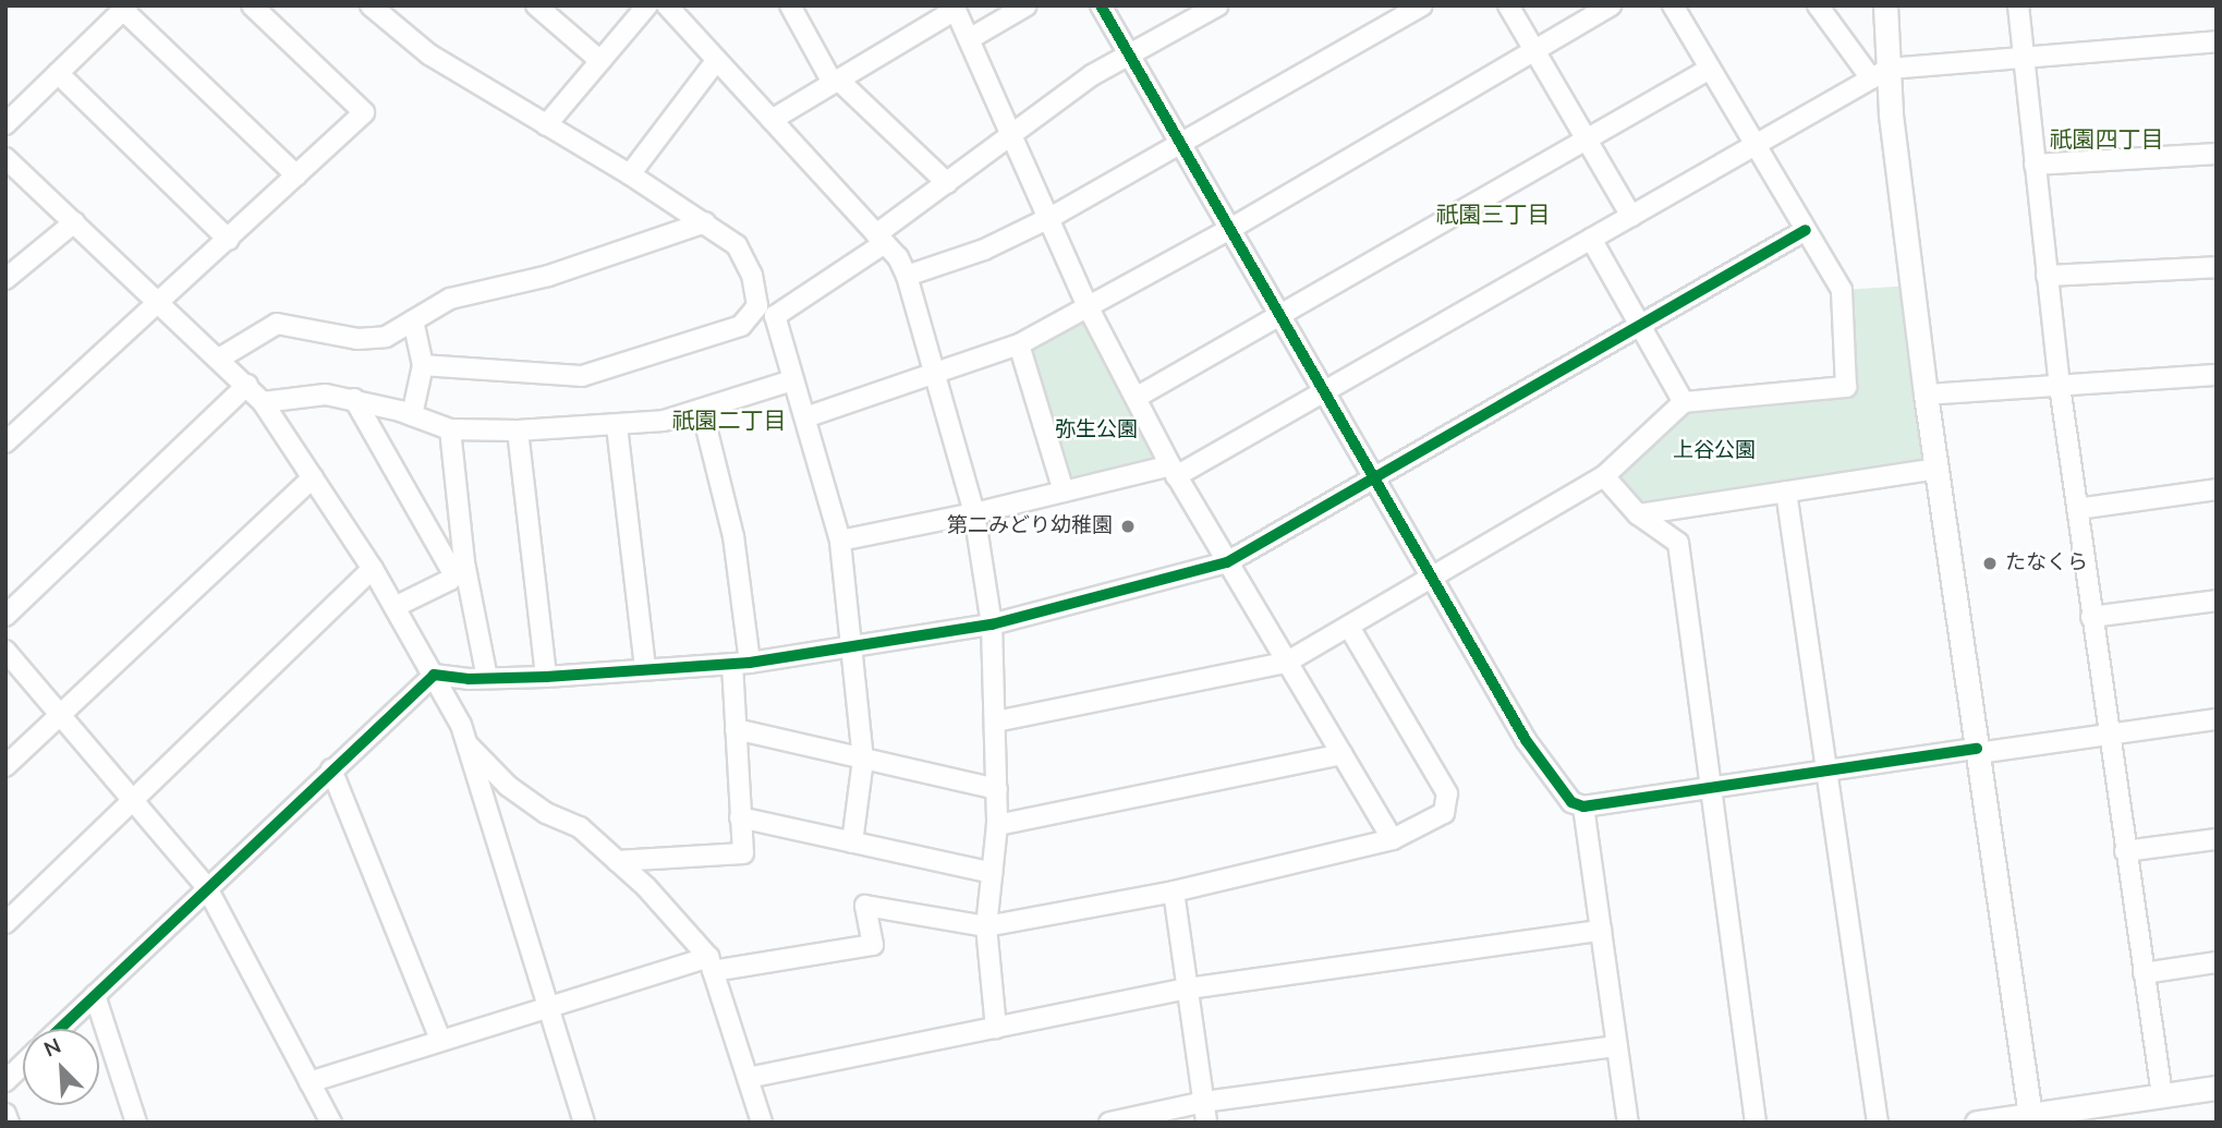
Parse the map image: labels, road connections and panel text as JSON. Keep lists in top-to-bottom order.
{
  "districts": ["祇園四丁目", "祇園三丁目", "祇園二丁目"],
  "parks": ["弥生公園", "上谷公園"],
  "places": ["第二みどり幼稚園", "たなくら"],
  "north": "top left"
}
